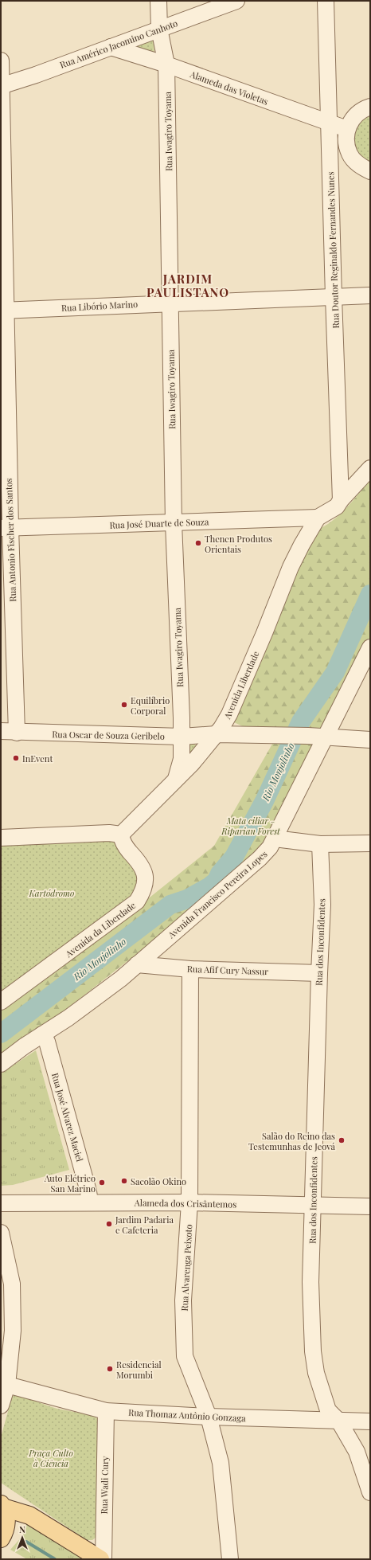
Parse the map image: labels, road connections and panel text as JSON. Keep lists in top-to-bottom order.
{
  "streets": {
    "street": [
      "Rua Américo Jacomino Canhoto",
      "Alameda das Violetas",
      "Rua Iwagiro Toyama",
      "Rua Doutor Reginaldo Fernandes Nunes",
      "Rua Libório Marino",
      "Rua José Duarte de Souza",
      "Rua Antonio Fischer dos Santos",
      "Avenida Liberdade",
      "Rua Oscar de Souza Geribelo",
      "Avenida Francisco Pereira Lopes",
      "Avenida da Liberdade",
      "Rua dos Inconfidentes",
      "Rua Afif Cury Nassur",
      "Rua José Alvarez Maciel",
      "Alameda dos Crisântemos",
      "Rua Alvarenga Peixoto",
      "Rua Thomaz Antônio Gonzaga",
      "Rua Wadi Cury"
    ]
  },
  "crossings": [
    ["Rua Américo Jacomino Canhoto", "Alameda das Violetas"],
    ["Rua Américo Jacomino Canhoto", "Rua Iwagiro Toyama"],
    ["Rua Américo Jacomino Canhoto", "Rua Antonio Fischer dos Santos"],
    ["Alameda das Violetas", "Rua Iwagiro Toyama"],
    ["Alameda das Violetas", "Rua Doutor Reginaldo Fernandes Nunes"],
    ["Rua Iwagiro Toyama", "Rua Libório Marino"],
    ["Rua Iwagiro Toyama", "Rua José Duarte de Souza"],
    ["Rua Iwagiro Toyama", "Avenida Liberdade"],
    ["Rua Iwagiro Toyama", "Rua Oscar de Souza Geribelo"],
    ["Rua Doutor Reginaldo Fernandes Nunes", "Rua Libório Marino"],
    ["Rua Libório Marino", "Rua Antonio Fischer dos Santos"],
    ["Rua José Duarte de Souza", "Rua Antonio Fischer dos Santos"],
    ["Rua José Duarte de Souza", "Avenida Liberdade"],
    ["Rua Antonio Fischer dos Santos", "Rua Oscar de Souza Geribelo"],
    ["Avenida Liberdade", "Rua Oscar de Souza Geribelo"],
    ["Avenida Liberdade", "Avenida da Liberdade"],
    ["Rua Oscar de Souza Geribelo", "Avenida Francisco Pereira Lopes"],
    ["Avenida Francisco Pereira Lopes", "Rua Afif Cury Nassur"],
    ["Avenida Francisco Pereira Lopes", "Rua José Alvarez Maciel"],
    ["Rua dos Inconfidentes", "Rua Afif Cury Nassur"],
    ["Rua dos Inconfidentes", "Alameda dos Crisântemos"],
    ["Rua dos Inconfidentes", "Rua Thomaz Antônio Gonzaga"],
    ["Rua Afif Cury Nassur", "Rua Alvarenga Peixoto"],
    ["Rua José Alvarez Maciel", "Alameda dos Crisântemos"],
    ["Alameda dos Crisântemos", "Rua Alvarenga Peixoto"],
    ["Rua Alvarenga Peixoto", "Rua Thomaz Antônio Gonzaga"],
    ["Rua Thomaz Antônio Gonzaga", "Rua Wadi Cury"]
  ],
  "districts": ["JARDIM PAULISTANO"],
  "water": ["Rio Monjolinho"],
  "parks": ["Mata ciliar - Riparian Forest", "Kartódromo", "Praça Culto à Ciência"],
  "places": [
    "Thenen Produtos Orientais",
    "Equilíbrio Corporal",
    "InEvent",
    "Salão do Reino das Testemunhas de Jeová",
    "Sacolão Okino",
    "Auto Elétrico San Marino",
    "Jardim Padaria e Cafeteria",
    "Residencial Morumbi"
  ],
  "north": "top"
}
